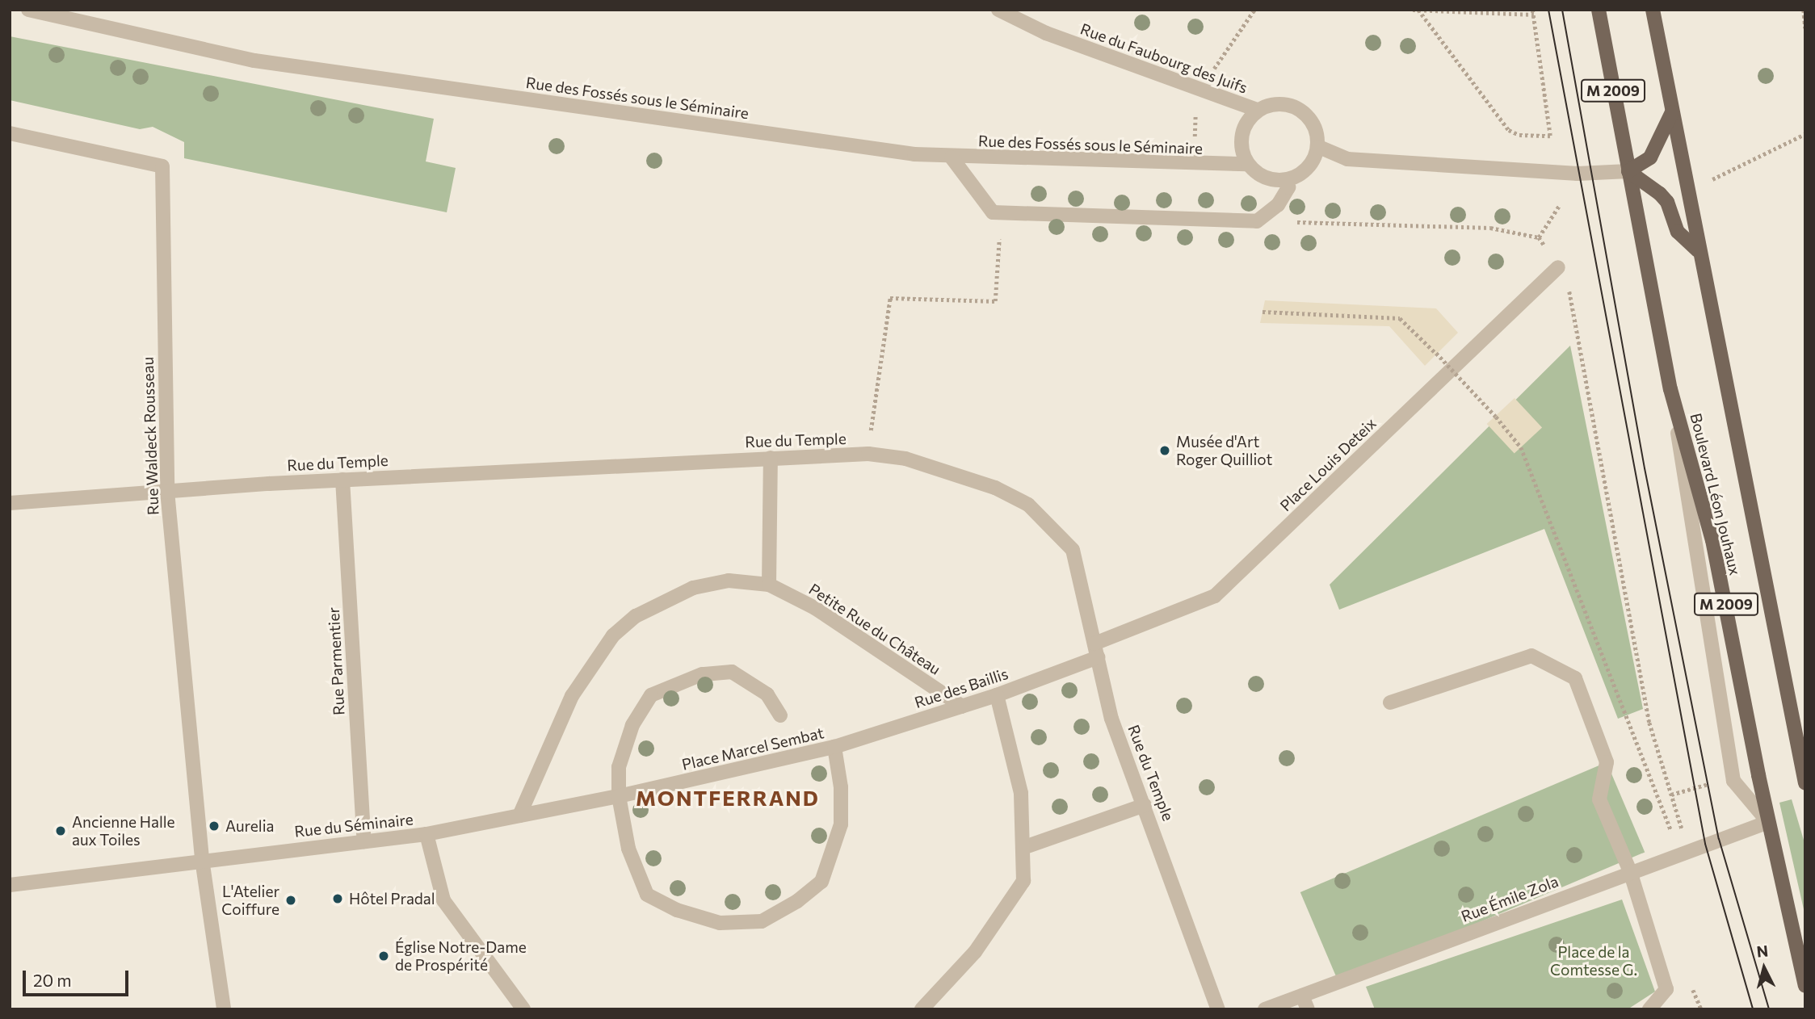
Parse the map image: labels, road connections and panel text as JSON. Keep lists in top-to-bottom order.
{
  "streets": {
    "main road": ["M 2009", "Boulevard Léon Jouhaux"],
    "street": [
      "Rue du Faubourg des Juifs",
      "Rue des Fossés sous le Séminaire",
      "Rue Waldeck Rousseau",
      "Rue du Temple",
      "Place Louis Deteix",
      "Petite Rue du Château",
      "Rue Parmentier",
      "Rue des Baillis",
      "Place Marcel Sembat",
      "Rue du Séminaire",
      "Rue Émile Zola"
    ]
  },
  "crossings": [
    ["Rue du Faubourg des Juifs", "Rue des Fossés sous le Séminaire"],
    ["Rue Waldeck Rousseau", "Rue du Temple"],
    ["Rue Waldeck Rousseau", "Rue du Séminaire"],
    ["Rue du Temple", "Place Louis Deteix"],
    ["Rue du Temple", "Rue Parmentier"],
    ["Rue du Temple", "Rue des Baillis"],
    ["Place Louis Deteix", "Rue des Baillis"],
    ["Boulevard Léon Jouhaux", "Rue Émile Zola"],
    ["Petite Rue du Château", "Rue des Baillis"],
    ["Petite Rue du Château", "Rue du Séminaire"],
    ["Rue Parmentier", "Rue du Séminaire"],
    ["Rue des Baillis", "Place Marcel Sembat"],
    ["Place Marcel Sembat", "Rue du Séminaire"]
  ],
  "districts": ["MONTFERRAND"],
  "parks": ["Place de la Comtesse G."],
  "places": [
    "Musée d'Art Roger Quilliot",
    "Aurelia",
    "Ancienne Halle aux Toiles",
    "Hôtel Pradal",
    "L'Atelier Coiffure",
    "Église Notre-Dame de Prospérité"
  ],
  "scale_bar": "20 m",
  "north": "top"
}
